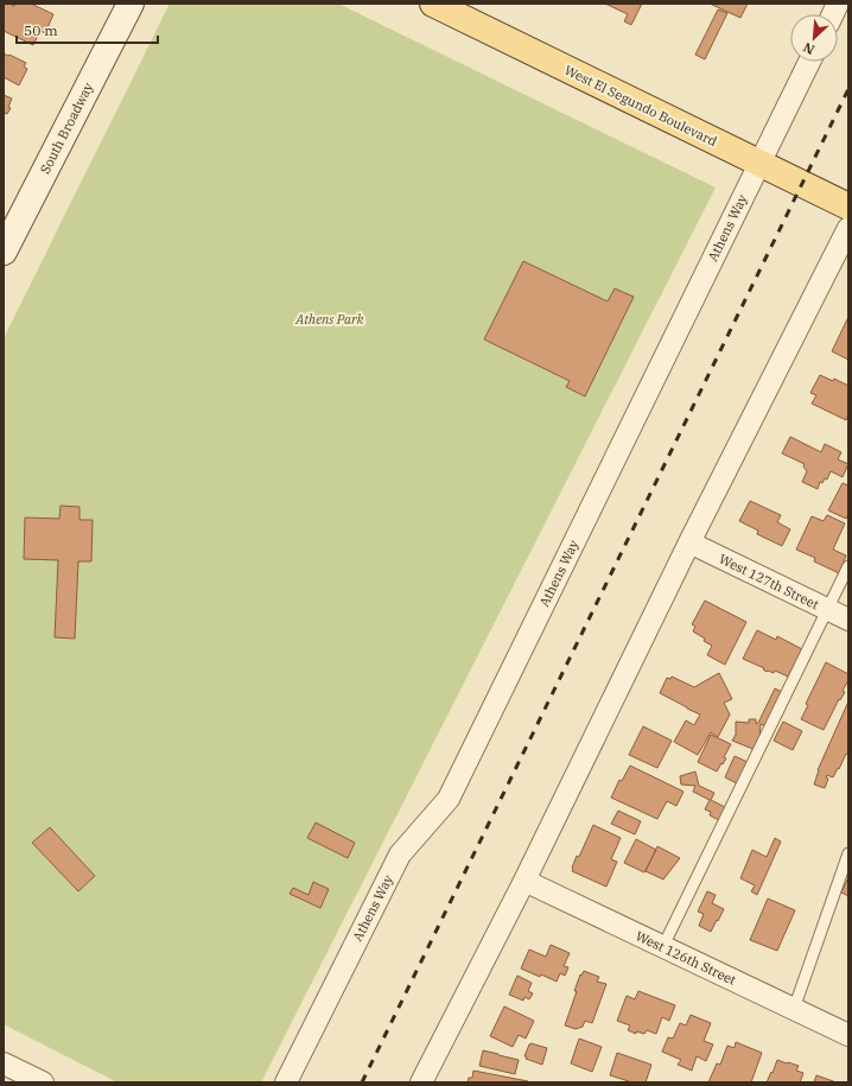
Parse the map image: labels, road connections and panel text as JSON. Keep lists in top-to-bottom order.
{
  "streets": {
    "main road": ["West El Segundo Boulevard", "South Broadway"],
    "street": ["Athens Way", "West 127th Street", "West 126th Street"]
  },
  "crossings": [
    ["West El Segundo Boulevard", "Athens Way"]
  ],
  "parks": ["Athens Park"],
  "scale_bar": "50 m",
  "north": "bottom left"
}
